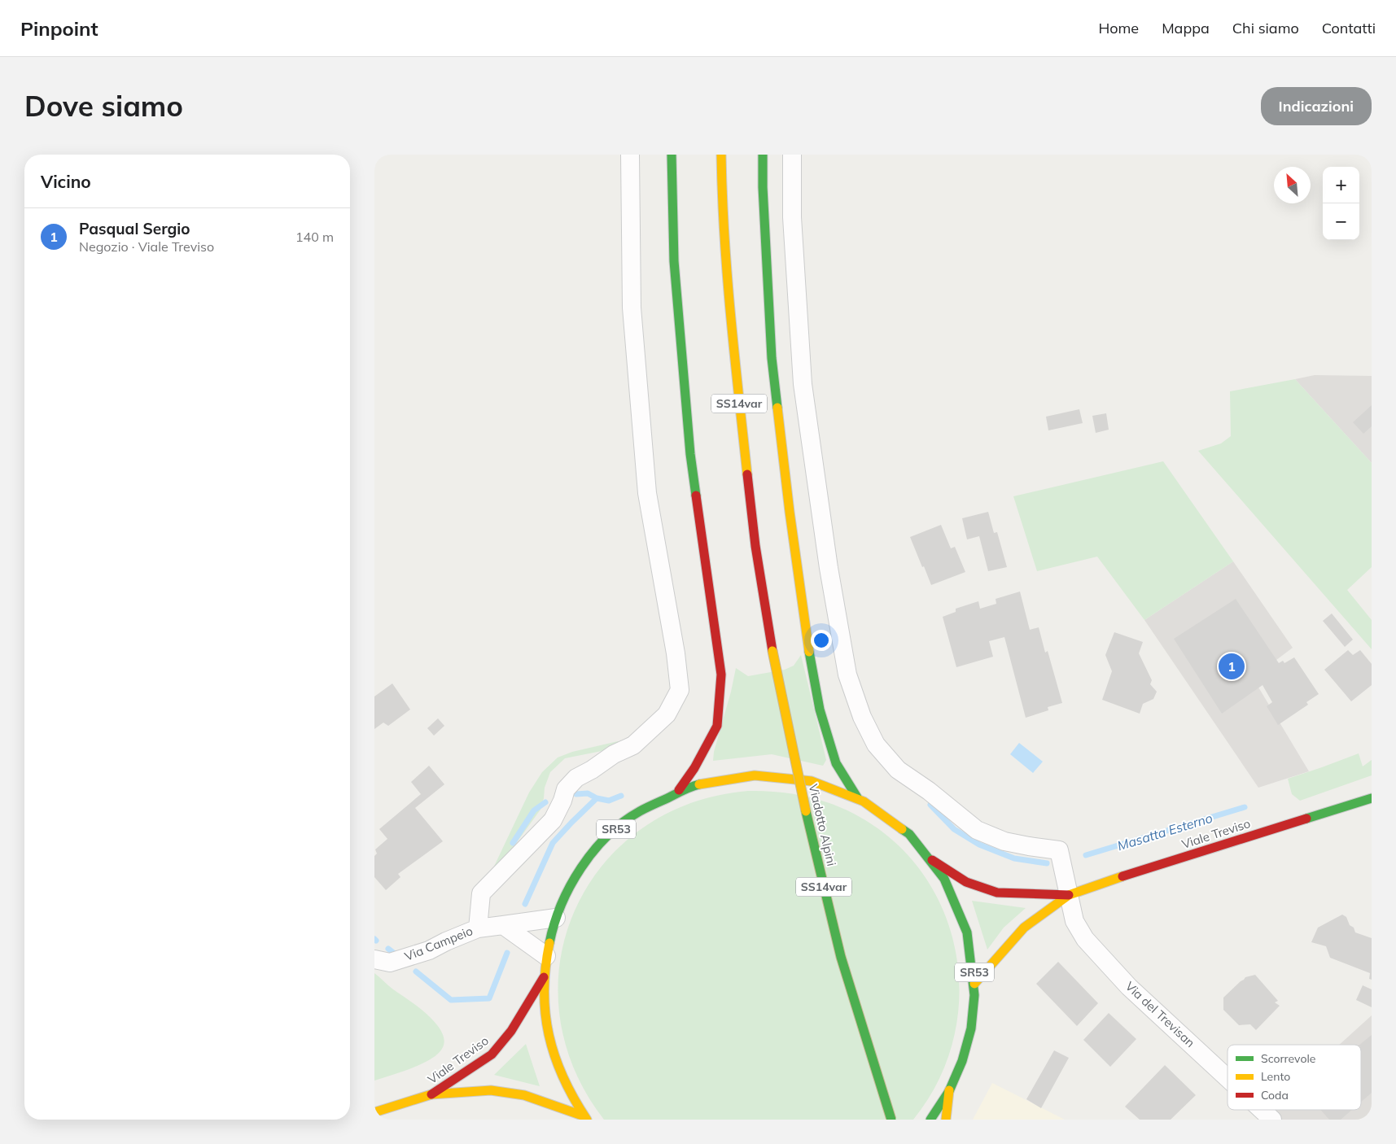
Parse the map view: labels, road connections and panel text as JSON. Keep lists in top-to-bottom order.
{
  "streets": {
    "main road": [
      "SS14var",
      "Viadotto Alpini",
      "SR53",
      "Viale Treviso"
    ],
    "street": ["Via Campeio", "Via del Trevisan"]
  },
  "crossings": [
    ["SR53", "Viale Treviso"],
    ["SR53", "Via Campeio"],
    ["Viale Treviso", "Via del Trevisan"]
  ],
  "water": ["Masatta Esterno"],
  "legend": ["Scorrevole", "Lento", "Coda"],
  "north": "top left",
  "page": {
    "header": "Pinpoint",
    "nav": [
      "Home",
      "Mappa",
      "Chi siamo",
      "Contatti"
    ],
    "buttons": "Indicazioni",
    "title": "Dove siamo",
    "heading": "Vicino",
    "map_buttons": ["+", "−"],
    "list": [
      {
        "mark": "1",
        "name": "Pasqual Sergio",
        "note": "Negozio · Viale Treviso",
        "value": "140 m"
      }
    ],
    "pins": "1"
  }
}
